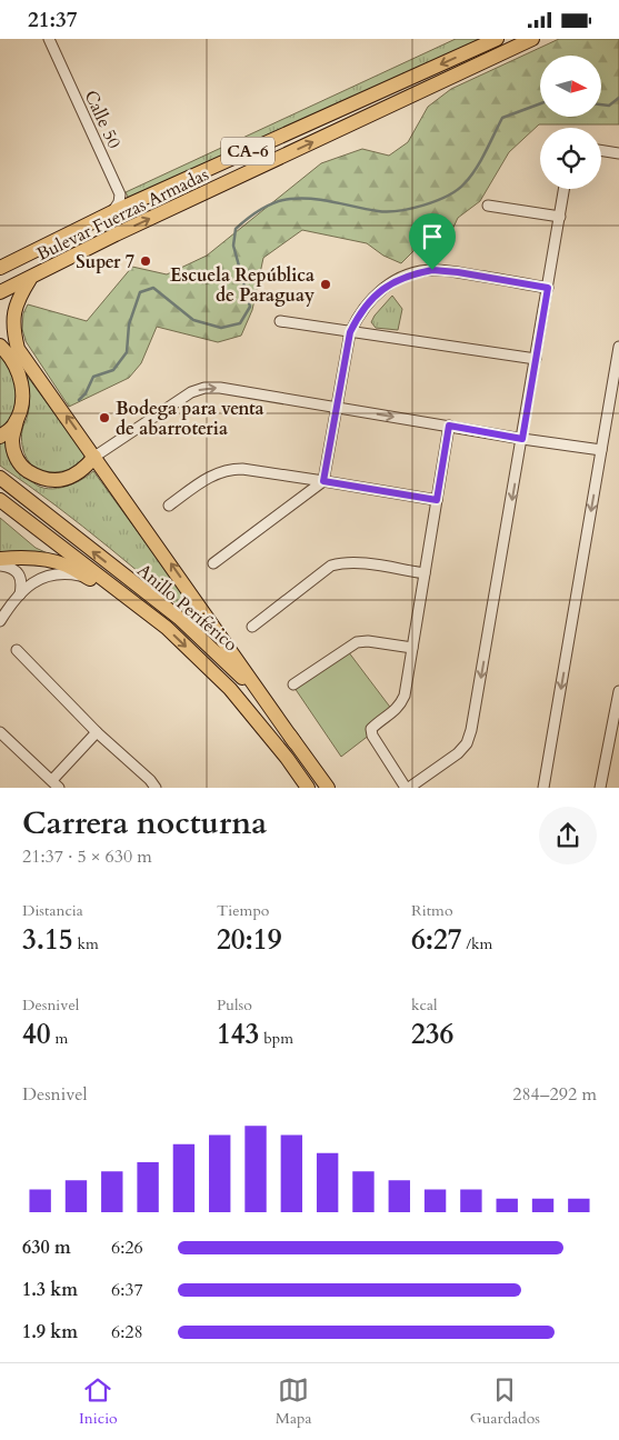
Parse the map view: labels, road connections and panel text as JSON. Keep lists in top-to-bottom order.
{
  "streets": {
    "highway": ["CA-6", "Bulevar Fuerzas Armadas", "Anillo Periférico"],
    "street": ["Calle 50"]
  },
  "crossings": [
    ["Calle 50", "Bulevar Fuerzas Armadas"]
  ],
  "places": ["Super 7", "Escuela República de Paraguay", "Bodega para venta de abarroteria"],
  "north": "right",
  "page": {
    "status": "21:37",
    "heading": ["Carrera nocturna", "21:37 · 5 × 630 m"],
    "stats": [
      ["Distancia", "3.15 km"],
      ["Tiempo", "20:19"],
      ["Ritmo", "6:27 /km"],
      ["Desnivel", "40 m"],
      ["Pulso", "143 bpm"],
      ["kcal", "236"]
    ],
    "chart": ["Desnivel", "284–292 m"],
    "list": [
      {
        "name": "630 m",
        "note": "6:26"
      },
      {
        "name": "1.3 km",
        "note": "6:37"
      },
      {
        "name": "1.9 km",
        "note": "6:28"
      }
    ],
    "tabs": ["Inicio", "Mapa", "Guardados"]
  }
}
